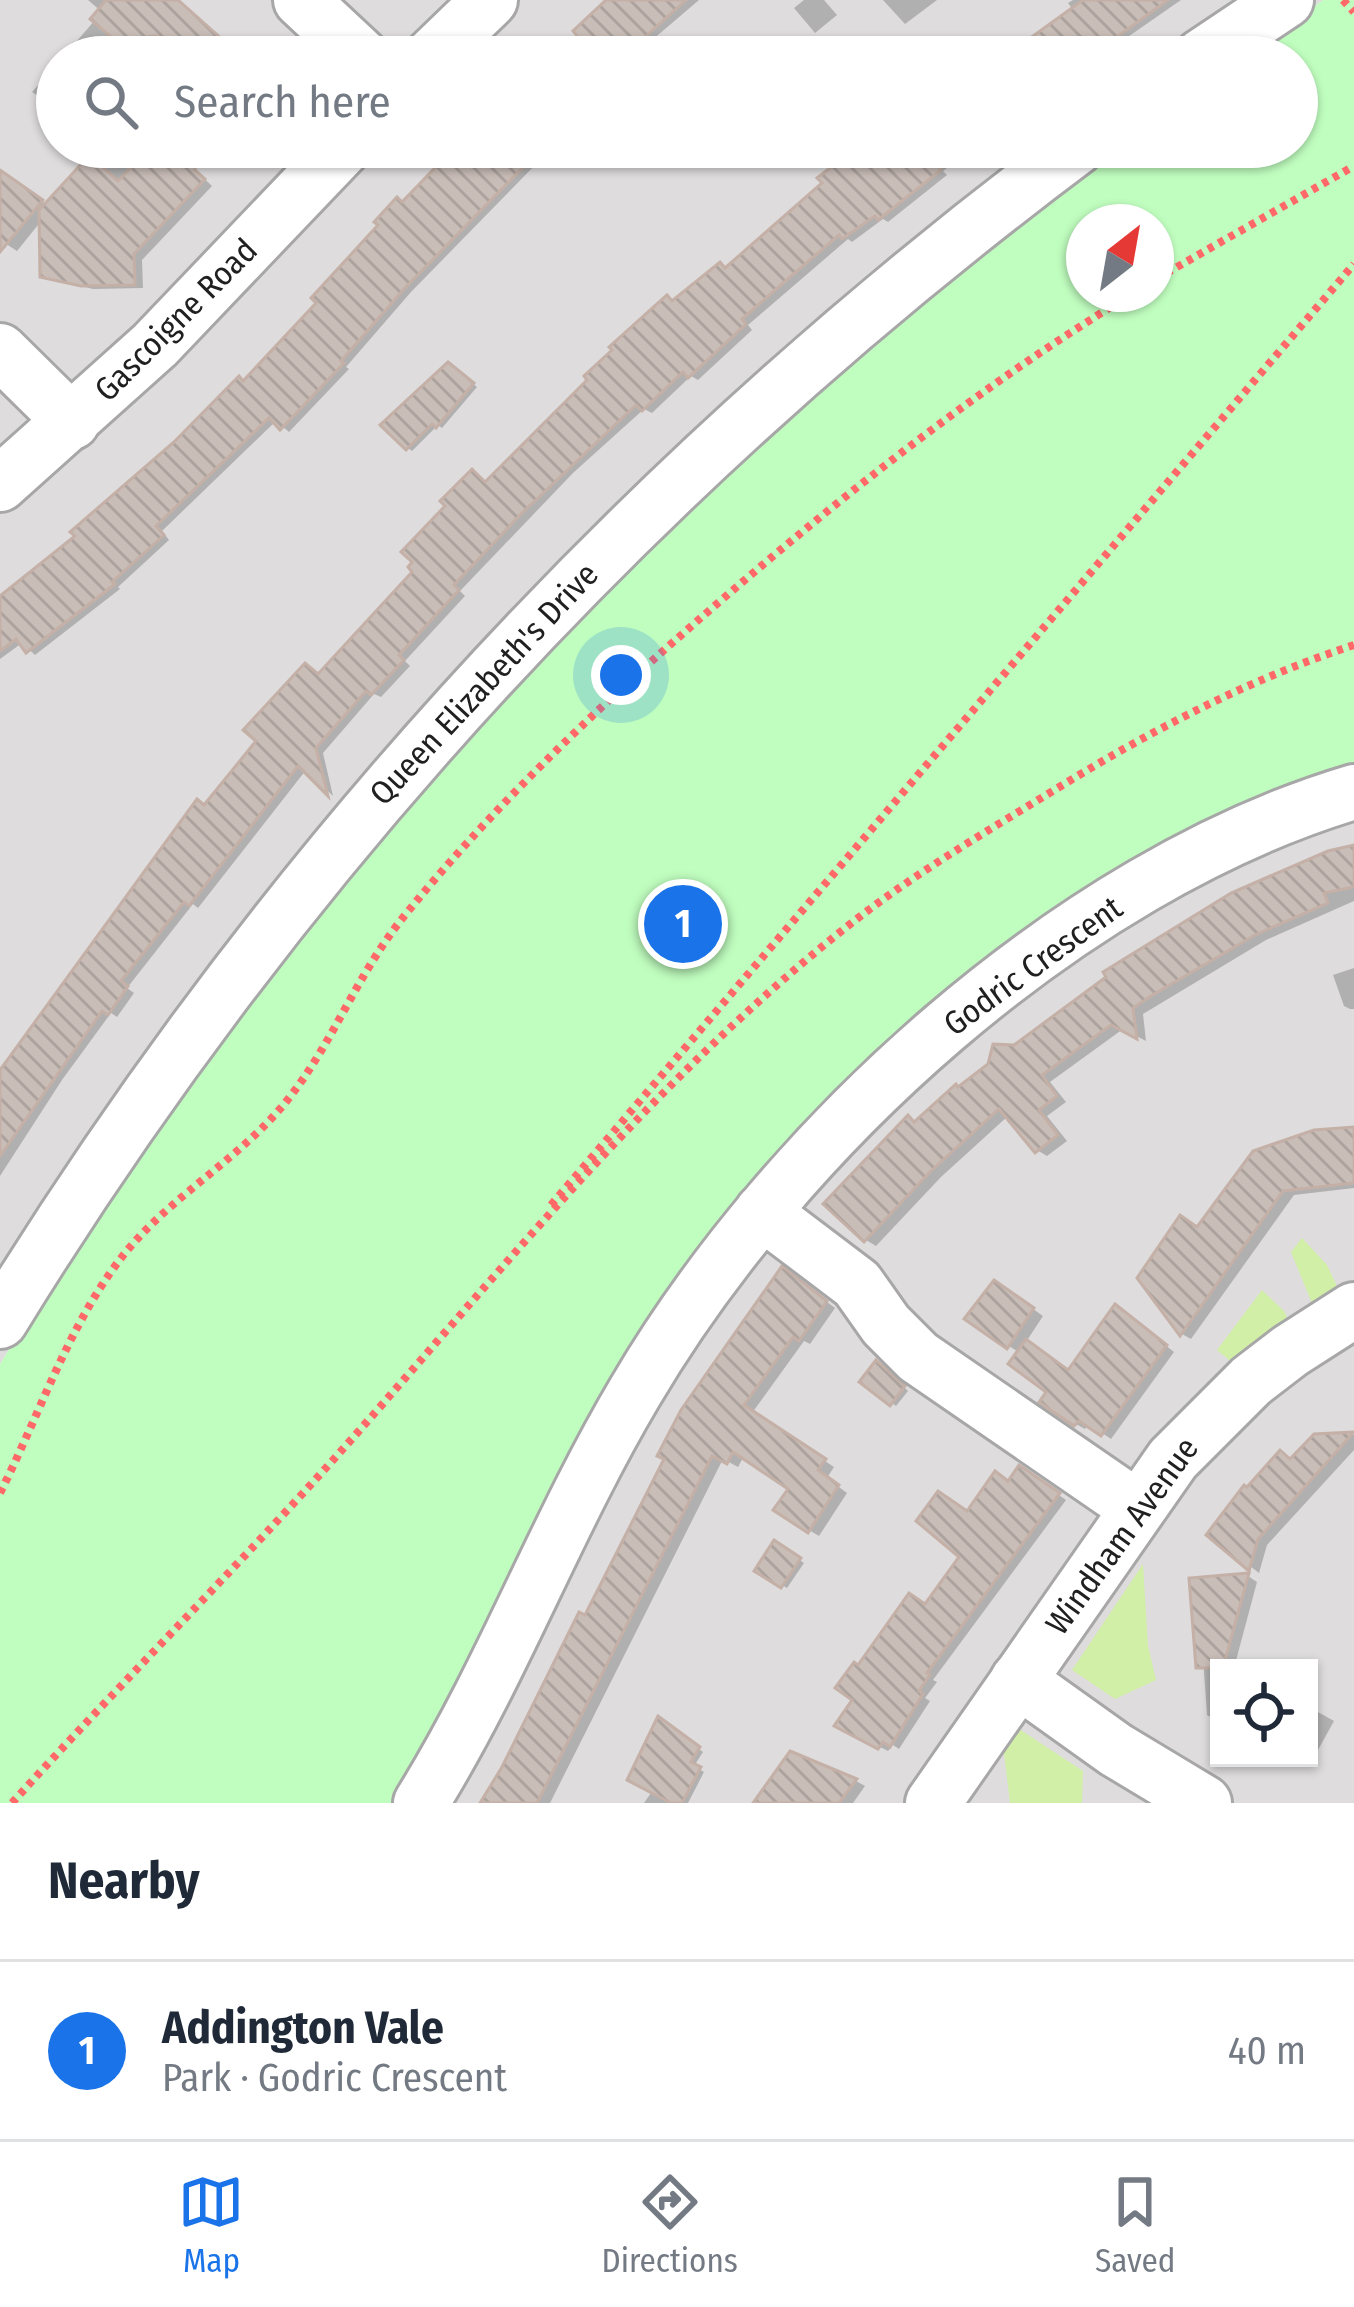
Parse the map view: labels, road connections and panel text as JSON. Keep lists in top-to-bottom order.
{
  "streets": {
    "street": [
      "Gascoigne Road",
      "Queen Elizabeth's Drive",
      "Godric Crescent",
      "Windham Avenue"
    ]
  },
  "north": "top right",
  "page": {
    "search": "Search here",
    "pins": "1",
    "heading": "Nearby",
    "list": [
      {
        "mark": "1",
        "name": "Addington Vale",
        "note": "Park · Godric Crescent",
        "value": "40 m"
      }
    ],
    "nav": ["Map", "Directions", "Saved"]
  }
}
